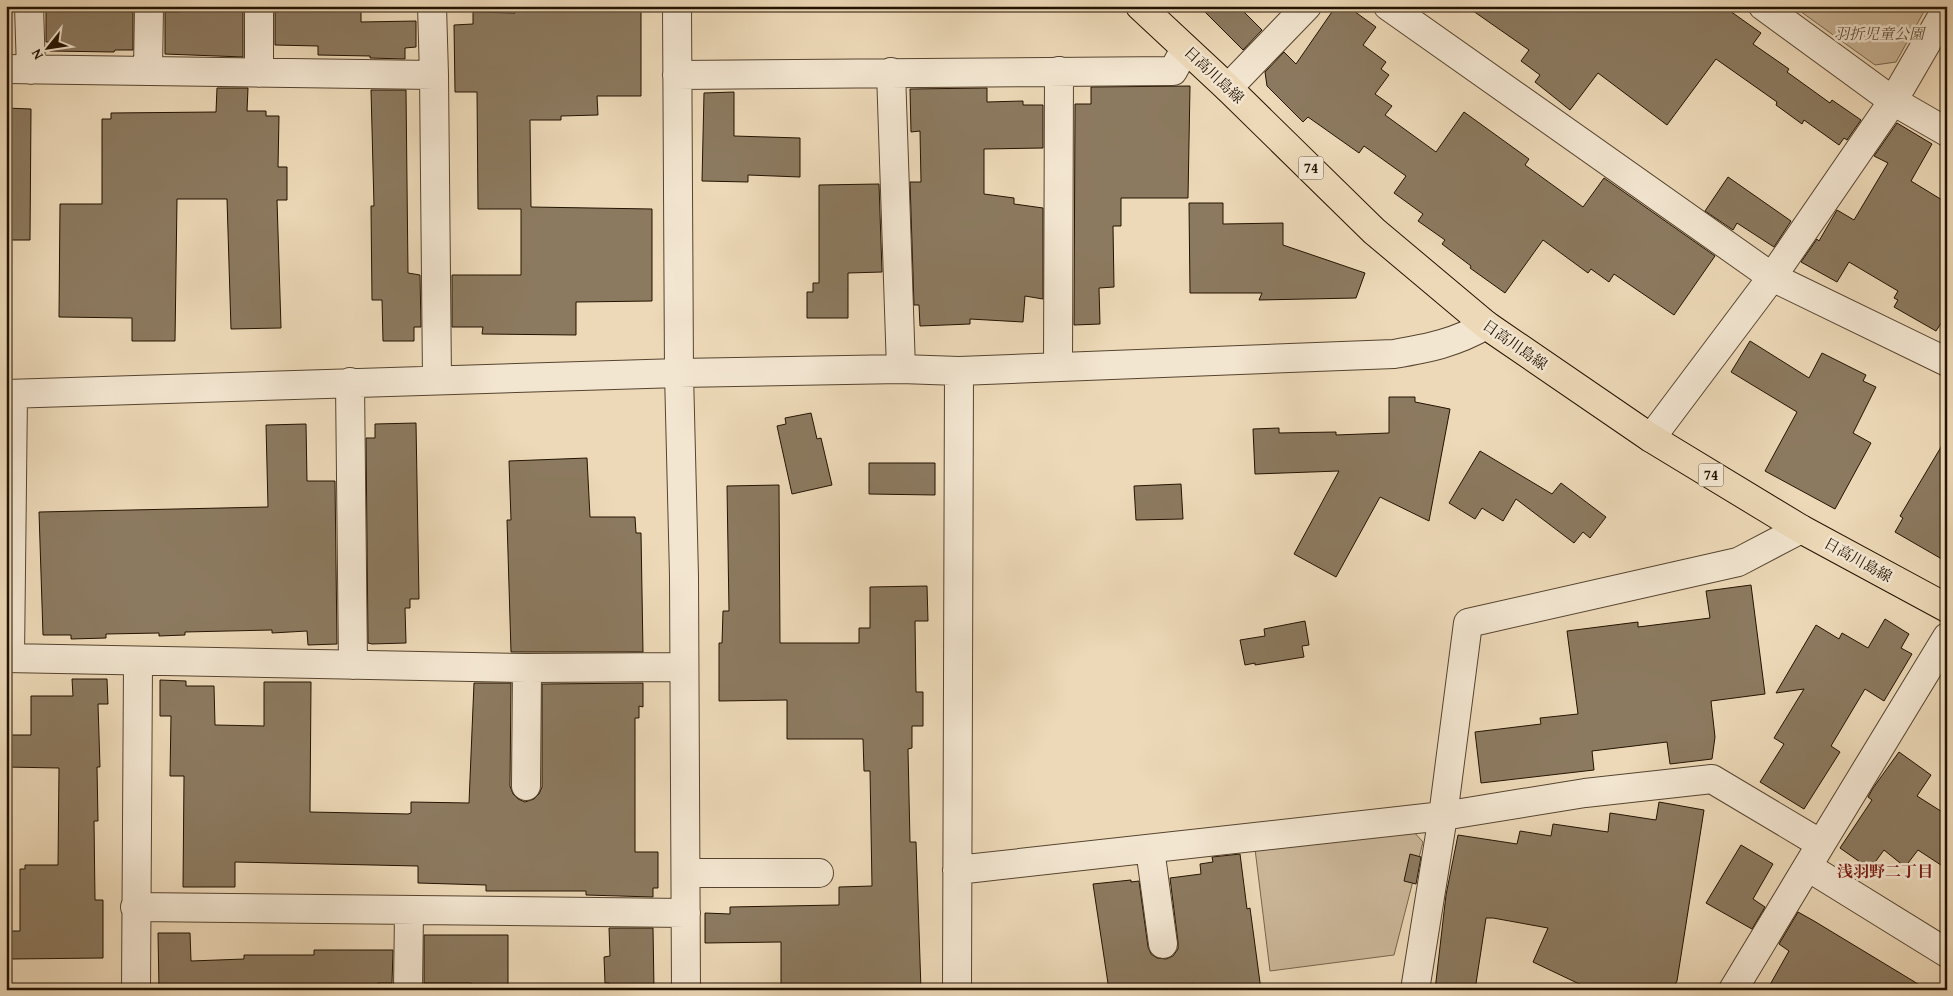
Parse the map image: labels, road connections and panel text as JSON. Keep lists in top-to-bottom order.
{
  "streets": {
    "main road": ["日高川島線", "74"]
  },
  "districts": ["浅羽野二丁目"],
  "parks": ["羽折児童公園"],
  "north": "bottom left"
}
